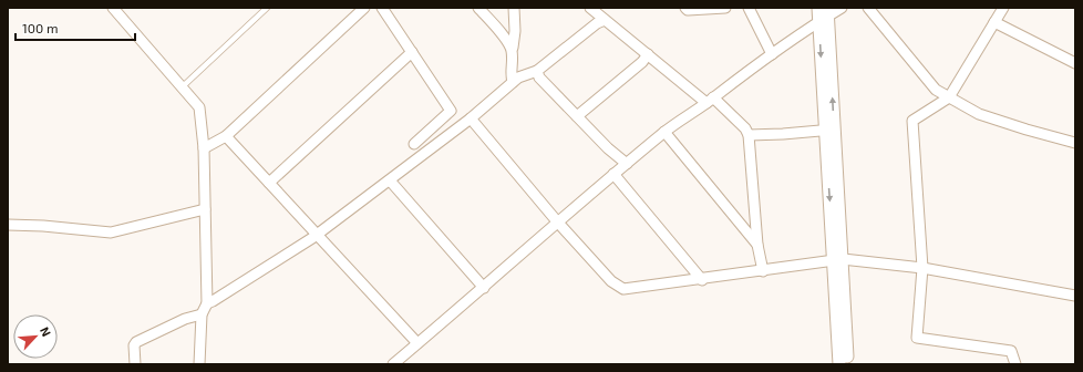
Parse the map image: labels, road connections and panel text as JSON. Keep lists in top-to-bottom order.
{
  "scale_bar": "100 m",
  "north": "top right"
}
